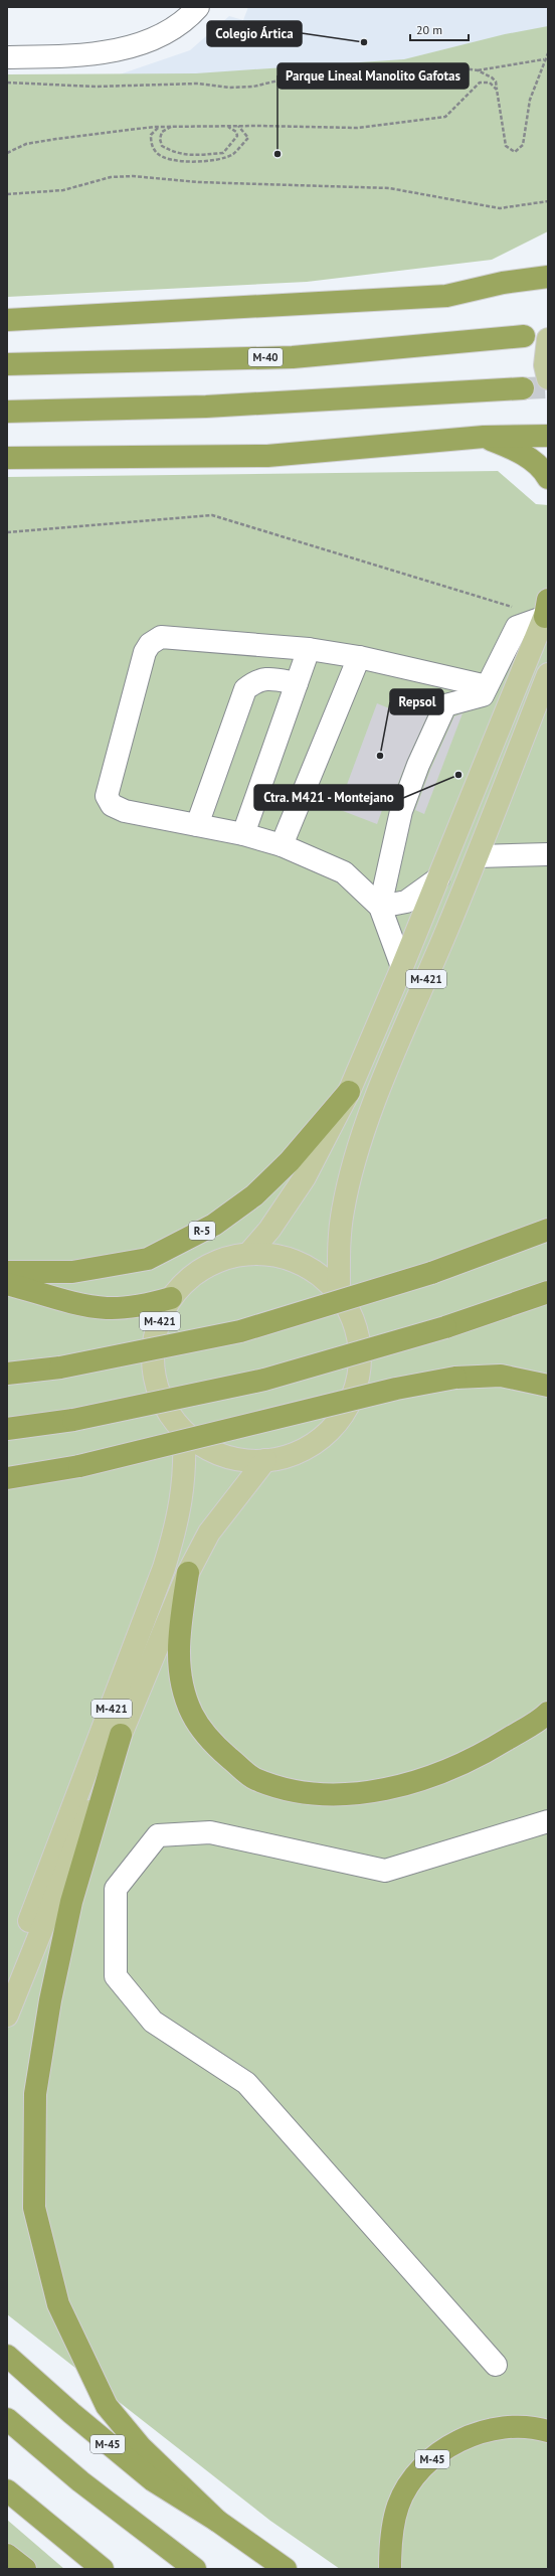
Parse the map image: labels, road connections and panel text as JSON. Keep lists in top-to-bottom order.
{
  "streets": {
    "highway": ["M-40", "R-5", "M-45"],
    "main road": ["M-421"]
  },
  "crossings": [
    ["M-421", "R-5"]
  ],
  "places": [
    "Colegio Ártica",
    "Parque Lineal Manolito Gafotas",
    "Repsol",
    "Ctra. M421 - Montejano"
  ],
  "scale_bar": "20 m"
}
